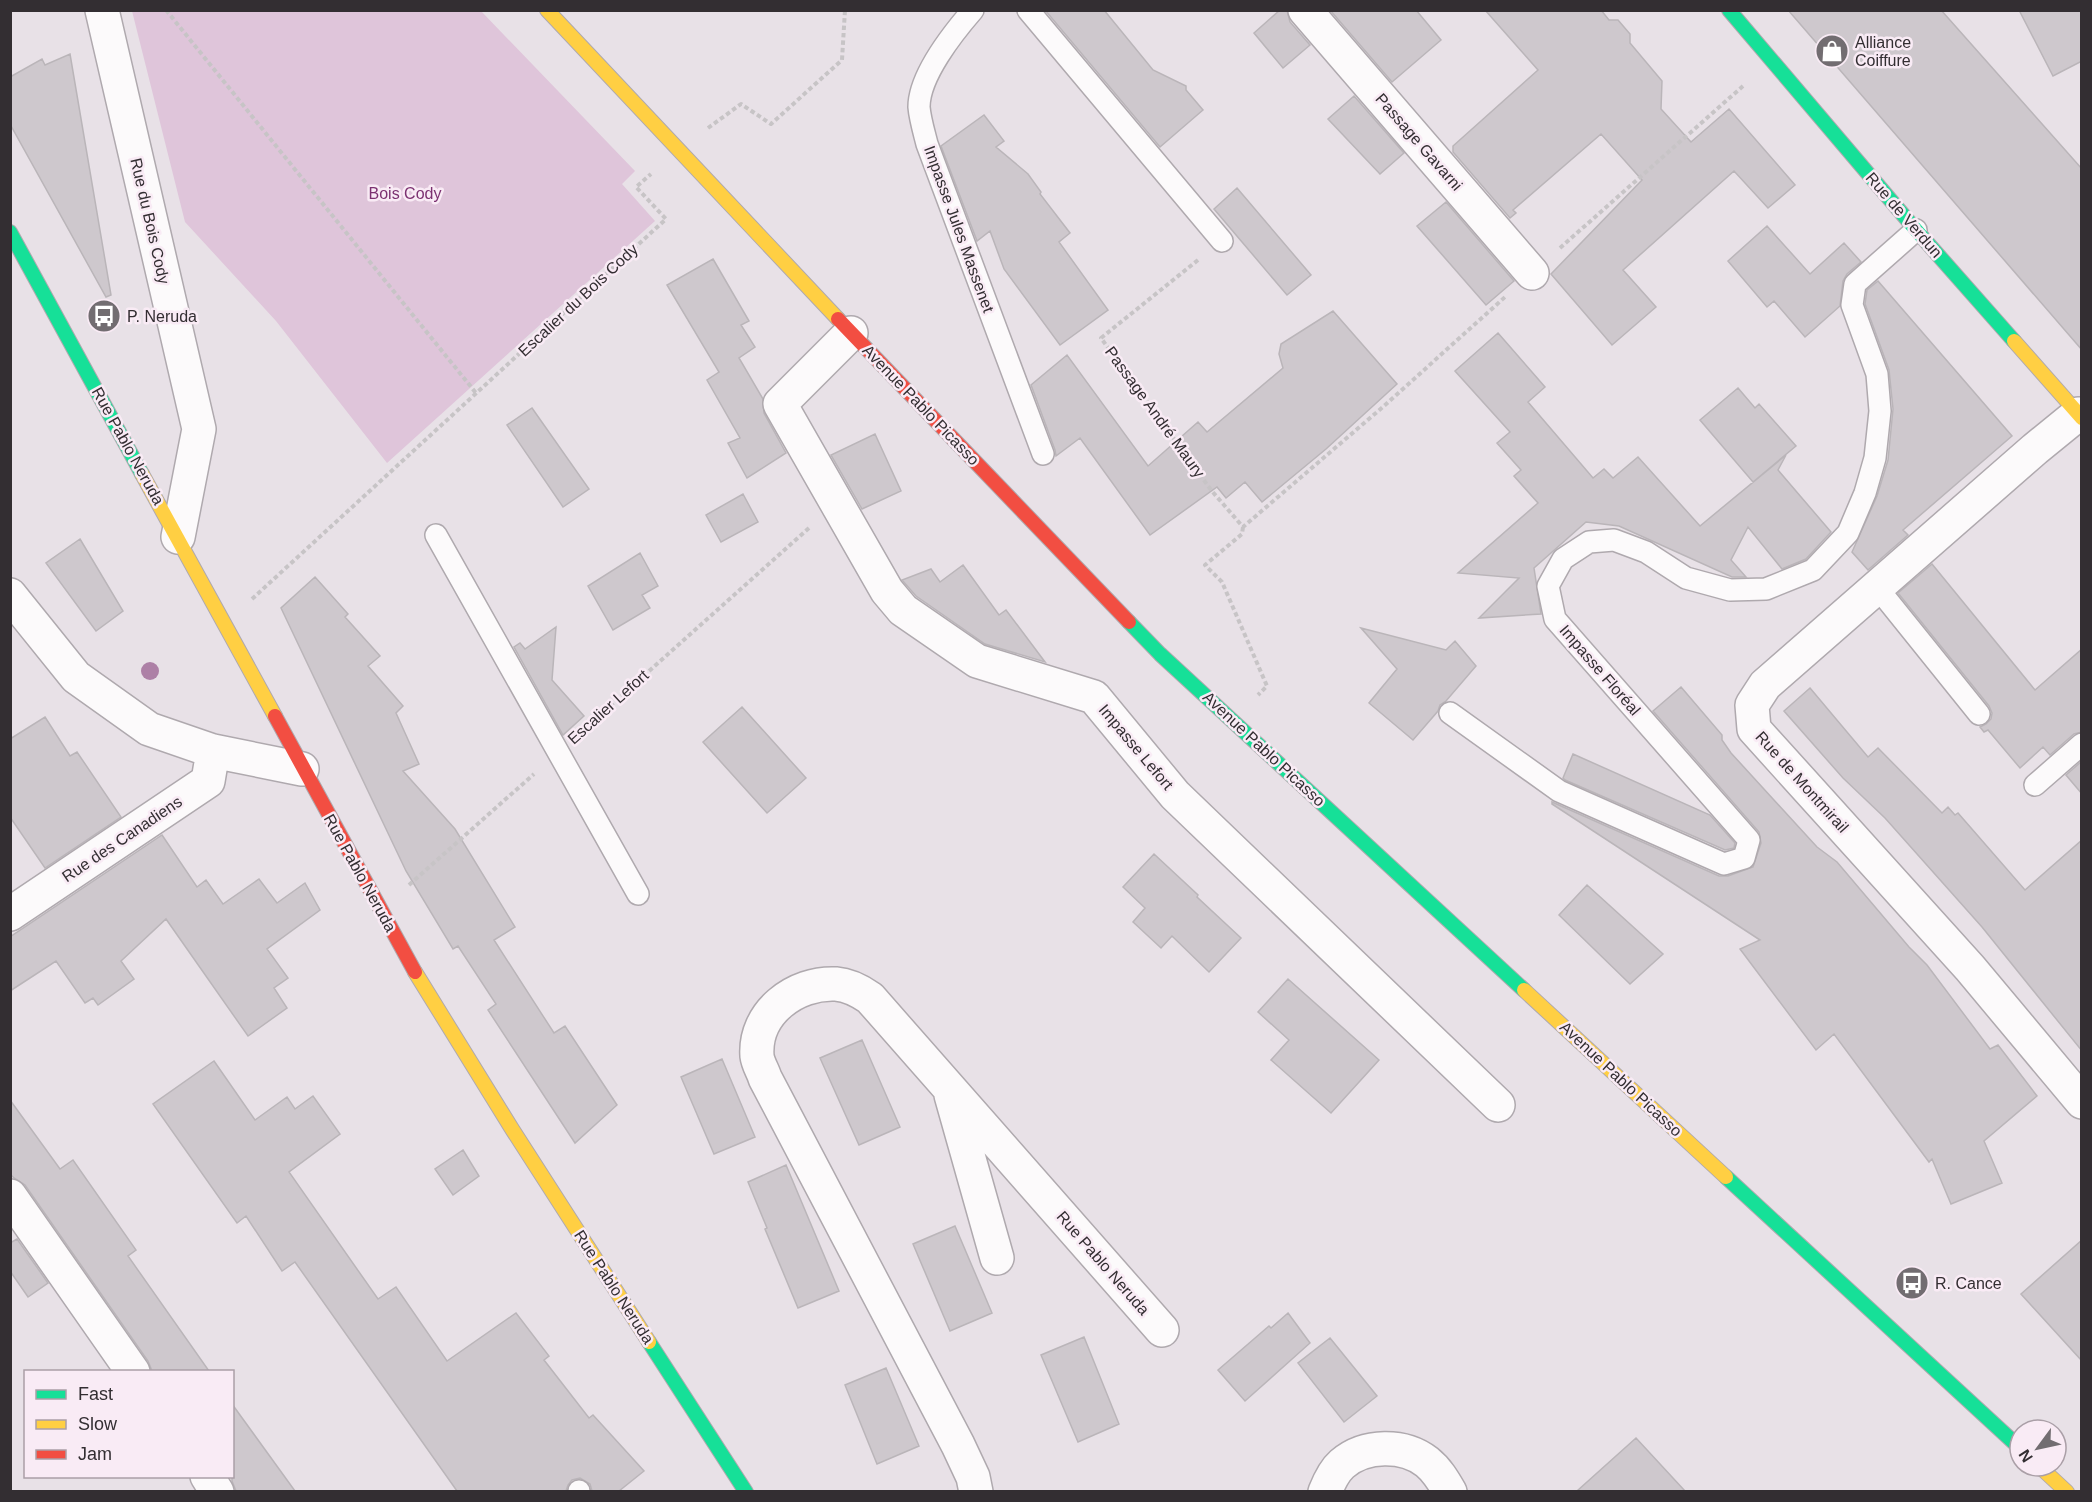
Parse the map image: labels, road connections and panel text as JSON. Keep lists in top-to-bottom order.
{
  "streets": {
    "street": [
      "Passage Gavarni",
      "Rue de Verdun",
      "Rue du Bois Cody",
      "Avenue Pablo Picasso",
      "Rue Pablo Neruda",
      "Impasse Lefort",
      "Rue de Montmirail",
      "Rue des Canadiens"
    ],
    "lane": ["Impasse Jules Massenet", "Impasse Floréal"],
    "path": ["Escalier du Bois Cody", "Passage André Maury", "Escalier Lefort"]
  },
  "crossings": [
    ["Rue de Verdun", "Impasse Floréal"],
    ["Rue de Verdun", "Rue de Montmirail"],
    ["Rue du Bois Cody", "Rue Pablo Neruda"],
    ["Escalier du Bois Cody", "Avenue Pablo Picasso"],
    ["Escalier du Bois Cody", "Rue Pablo Neruda"],
    ["Avenue Pablo Picasso", "Impasse Lefort"],
    ["Rue Pablo Neruda", "Escalier Lefort"],
    ["Escalier Lefort", "Impasse Lefort"]
  ],
  "parks": ["Bois Cody"],
  "places": {
    "shop": ["Alliance Coiffure"],
    "bus stop": ["P. Neruda", "R. Cance"]
  },
  "legend": ["Fast", "Slow", "Jam"],
  "north": "bottom left"
}
